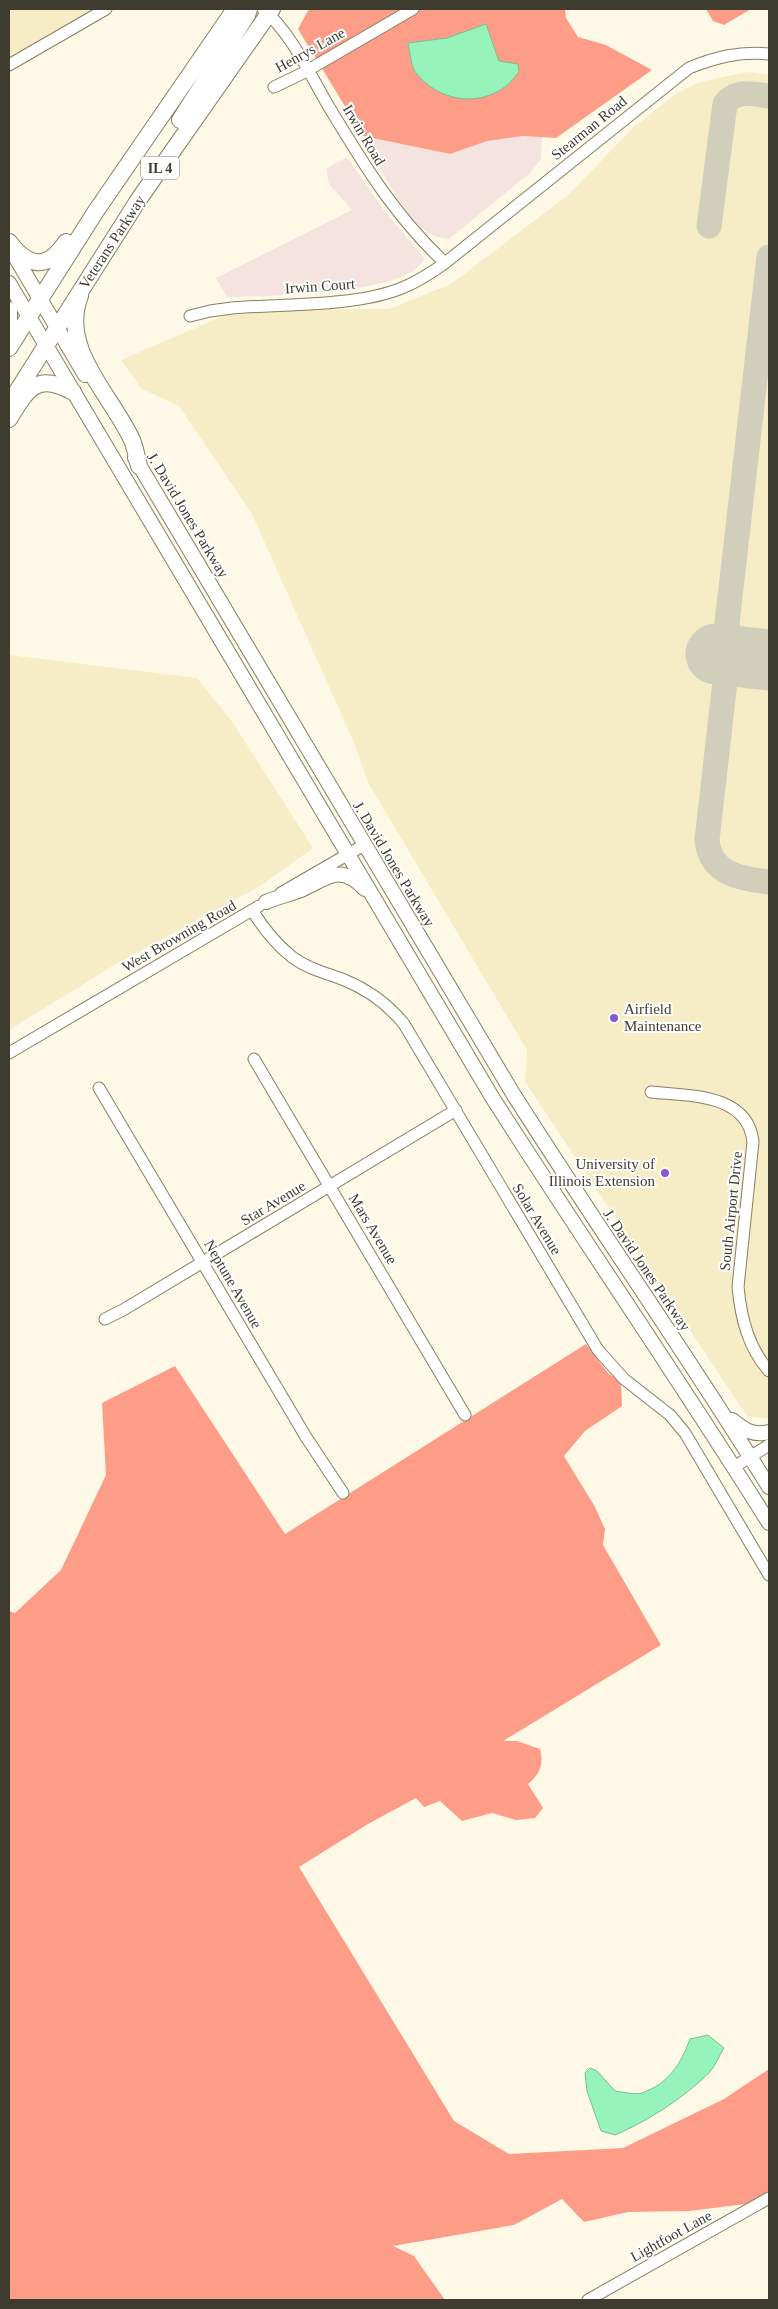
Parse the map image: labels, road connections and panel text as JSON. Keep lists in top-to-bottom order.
{
  "streets": {
    "highway": ["IL 4", "Veterans Parkway"],
    "main road": ["J. David Jones Parkway"],
    "street": [
      "Henrys Lane",
      "Stearman Road",
      "Irwin Road",
      "Irwin Court",
      "West Browning Road",
      "Star Avenue",
      "South Airport Drive",
      "Solar Avenue",
      "Mars Avenue",
      "Neptune Avenue",
      "Lightfoot Lane"
    ]
  },
  "crossings": [
    ["Henrys Lane", "Irwin Road"],
    ["Stearman Road", "Irwin Road"],
    ["Stearman Road", "Irwin Court"],
    ["Irwin Road", "Veterans Parkway"],
    ["Irwin Road", "Irwin Court"],
    ["Veterans Parkway", "J. David Jones Parkway"],
    ["J. David Jones Parkway", "West Browning Road"],
    ["West Browning Road", "Solar Avenue"],
    ["Star Avenue", "Solar Avenue"],
    ["Star Avenue", "Mars Avenue"],
    ["Star Avenue", "Neptune Avenue"]
  ],
  "places": ["Airfield Maintenance", "University of Illinois Extension"]
}
